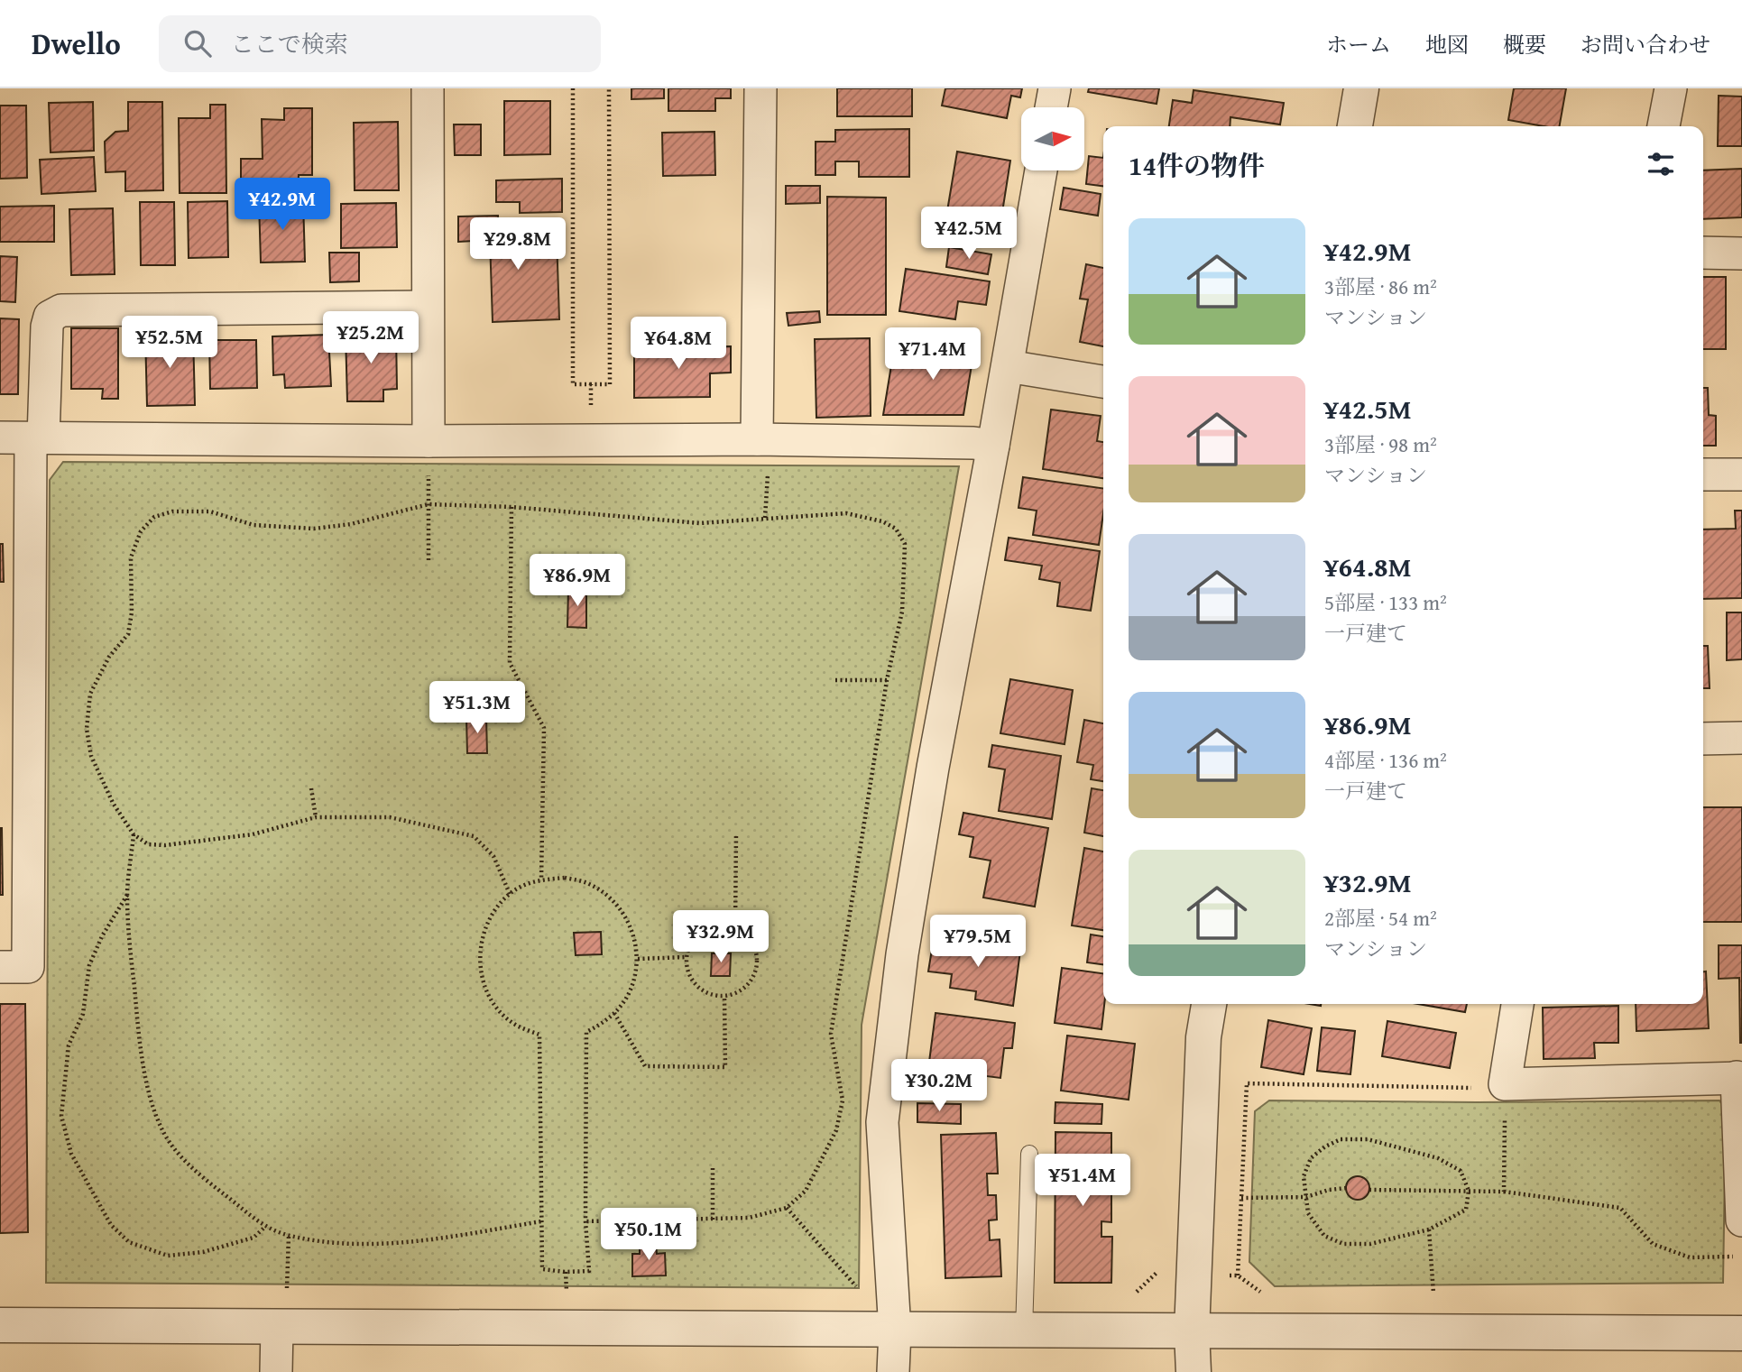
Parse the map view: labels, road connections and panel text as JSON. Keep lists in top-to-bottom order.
{
  "north": "right",
  "page": {
    "header": "Dwello",
    "search": "ここで検索",
    "nav": [
      "ホーム",
      "地図",
      "概要",
      "お問い合わせ"
    ],
    "heading": "14件の物件",
    "price": [
      "¥42.9M",
      "¥42.5M",
      "¥29.8M",
      "¥25.2M",
      "¥52.5M",
      "¥64.8M",
      "¥71.4M",
      "¥86.9M",
      "¥51.3M",
      "¥32.9M",
      "¥79.5M",
      "¥30.2M",
      "¥51.4M",
      "¥50.1M"
    ],
    "list": [
      {
        "name": "¥42.9M",
        "note": "3部屋 · 86 m² · マンション"
      },
      {
        "name": "¥42.5M",
        "note": "3部屋 · 98 m² · マンション"
      },
      {
        "name": "¥64.8M",
        "note": "5部屋 · 133 m² · 一戸建て"
      },
      {
        "name": "¥86.9M",
        "note": "4部屋 · 136 m² · 一戸建て"
      },
      {
        "name": "¥32.9M",
        "note": "2部屋 · 54 m² · マンション"
      }
    ]
  }
}
